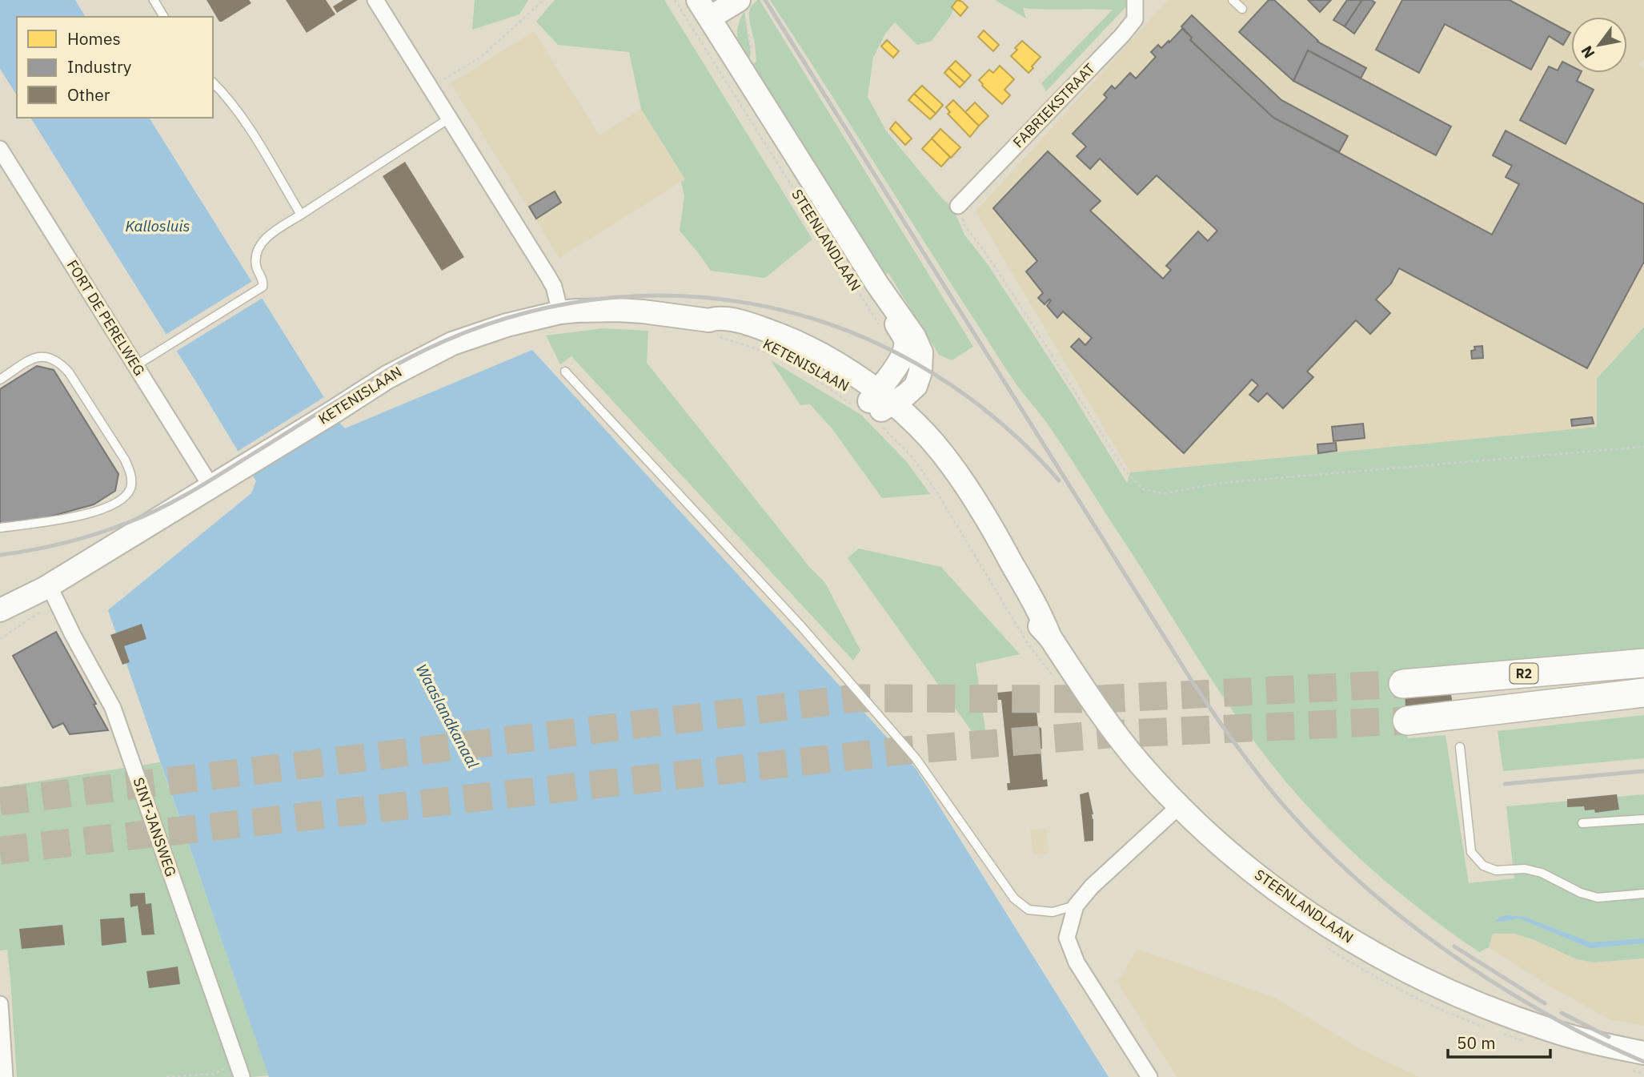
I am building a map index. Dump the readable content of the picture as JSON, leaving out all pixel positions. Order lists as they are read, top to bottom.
{
  "streets": {
    "highway": ["R2"],
    "main road": ["STEENLANDLAAN", "KETENISLAAN"],
    "street": ["FABRIEKSTRAAT", "FORT DE PERELWEG", "SINT-JANSWEG"]
  },
  "crossings": [
    ["STEENLANDLAAN", "KETENISLAAN"],
    ["FORT DE PERELWEG", "KETENISLAAN"],
    ["KETENISLAAN", "SINT-JANSWEG"]
  ],
  "water": ["Kallosluis", "Waaslandkanaal"],
  "legend": ["Homes", "Industry", "Other"],
  "scale_bar": "50 m",
  "north": "bottom left"
}
